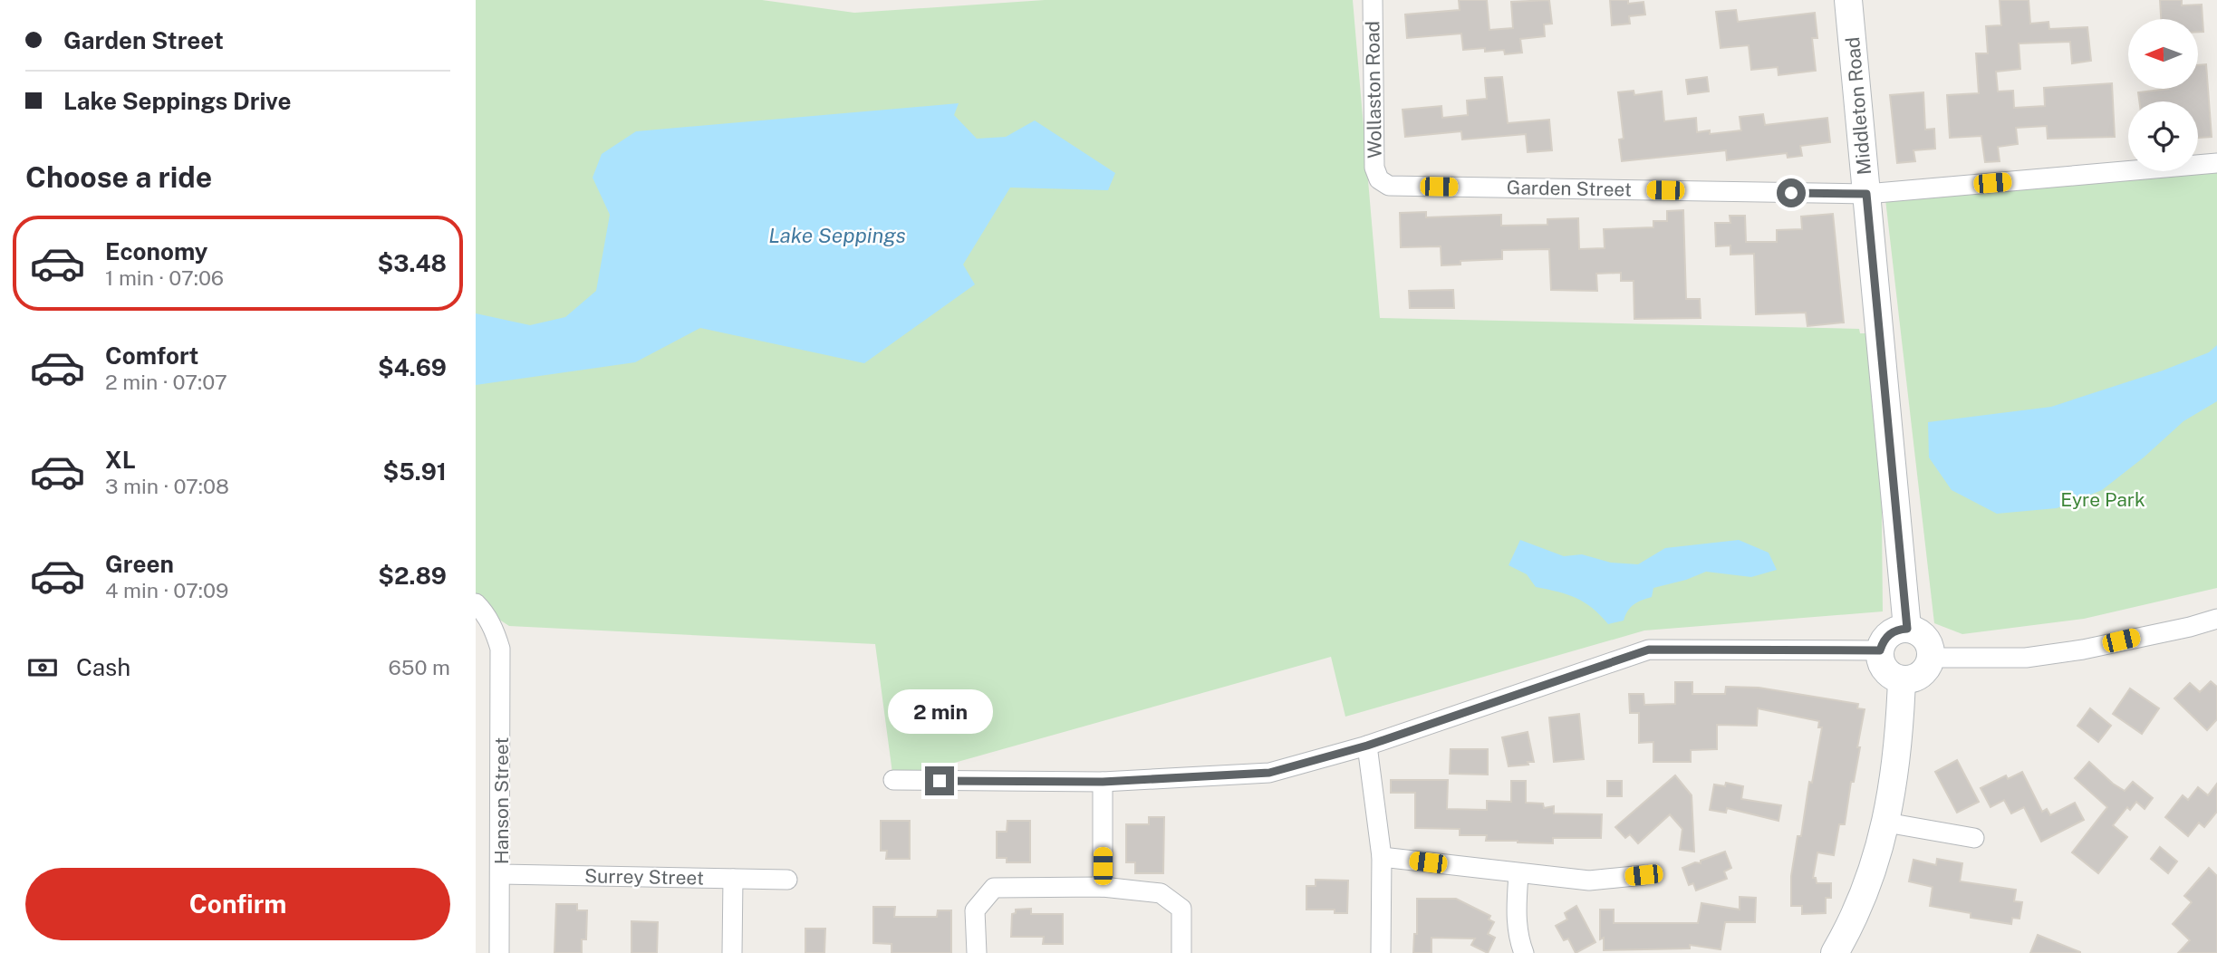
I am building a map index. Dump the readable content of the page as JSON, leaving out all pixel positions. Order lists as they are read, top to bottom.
{
  "streets": {
    "main road": ["Middleton Road"],
    "street": [
      "Wollaston Road",
      "Garden Street",
      "Hanson Street",
      "Surrey Street"
    ]
  },
  "crossings": [
    ["Wollaston Road", "Garden Street"],
    ["Middleton Road", "Garden Street"],
    ["Hanson Street", "Surrey Street"]
  ],
  "water": ["Lake Seppings"],
  "parks": ["Eyre Park"],
  "north": "left",
  "page": {
    "banner": ["Garden Street", "Lake Seppings Drive"],
    "heading": "Choose a ride",
    "list": [
      {
        "name": "Economy",
        "note": "1 min · 07:06",
        "value": "$3.48"
      },
      {
        "name": "Comfort",
        "note": "2 min · 07:07",
        "value": "$4.69"
      },
      {
        "name": "XL",
        "note": "3 min · 07:08",
        "value": "$5.91"
      },
      {
        "name": "Green",
        "note": "4 min · 07:09",
        "value": "$2.89"
      }
    ],
    "pay": ["Cash", "650 m"],
    "bubble": "2 min",
    "buttons": "Confirm"
  }
}
